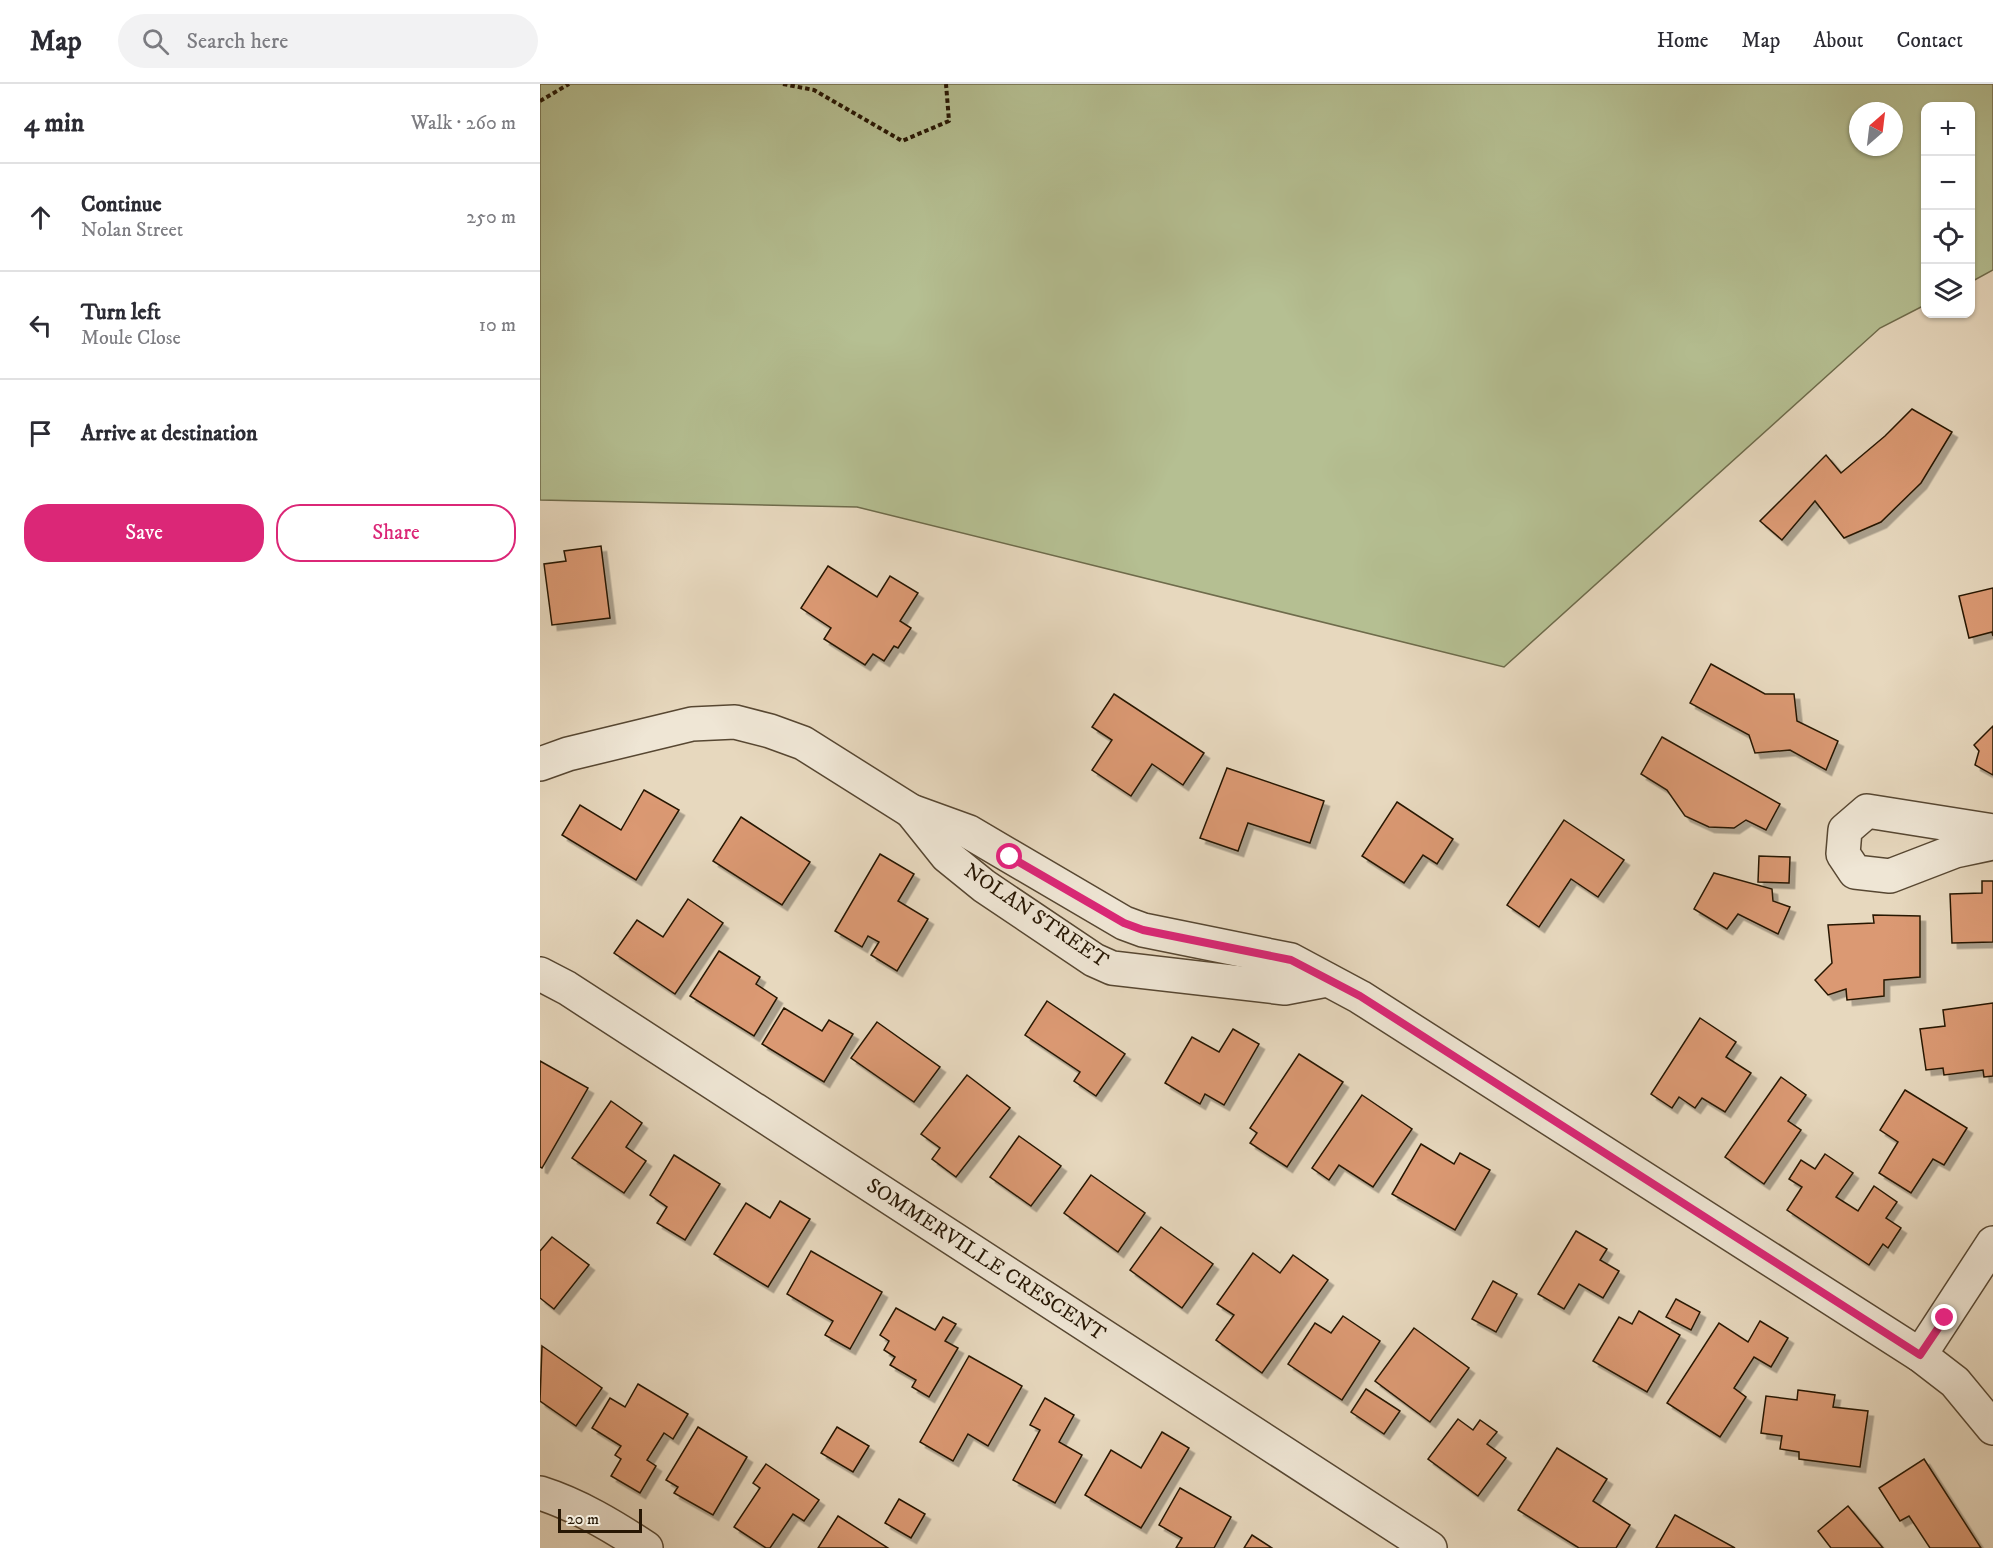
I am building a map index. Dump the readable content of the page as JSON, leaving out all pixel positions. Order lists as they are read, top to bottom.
{
  "streets": {
    "street": ["NOLAN STREET", "SOMMERVILLE CRESCENT"]
  },
  "scale_bar": "20 m",
  "north": "top right",
  "page": {
    "header": "Map",
    "search": "Search here",
    "nav": [
      "Home",
      "Map",
      "About",
      "Contact"
    ],
    "heading": ["4 min", "Walk · 260 m"],
    "map_buttons": ["+", "−"],
    "list": [
      ["Continue", "Nolan Street", "250 m"],
      ["Turn left", "Moule Close", "10 m"],
      "Arrive at destination"
    ],
    "buttons": ["Save", "Share"],
    "scale": "20 m"
  }
}
